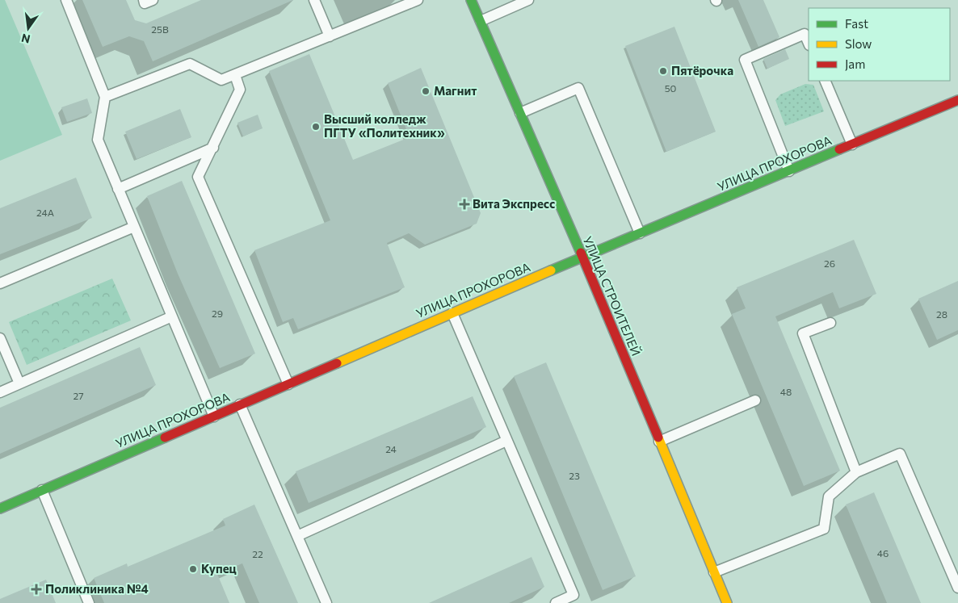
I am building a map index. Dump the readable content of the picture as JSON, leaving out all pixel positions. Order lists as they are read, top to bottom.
{
  "streets": {
    "street": ["УЛИЦА ПРОХОРОВА", "УЛИЦА СТРОИТЕЛЕЙ"]
  },
  "crossings": [
    ["УЛИЦА ПРОХОРОВА", "УЛИЦА СТРОИТЕЛЕЙ"]
  ],
  "places": {
    "other": [
      "Пятёрочка",
      "Магнит",
      "Высший колледж ПГТУ «Политехник»",
      "Купец"
    ],
    "health": ["Вита Экспресс", "Поликлиника №4"]
  },
  "house_numbers": [
    "25В",
    "50",
    "24А",
    "26",
    "29",
    "28",
    "48",
    "27",
    "24",
    "23",
    "46",
    "22"
  ],
  "legend": ["Fast", "Slow", "Jam"],
  "north": "bottom"
}
